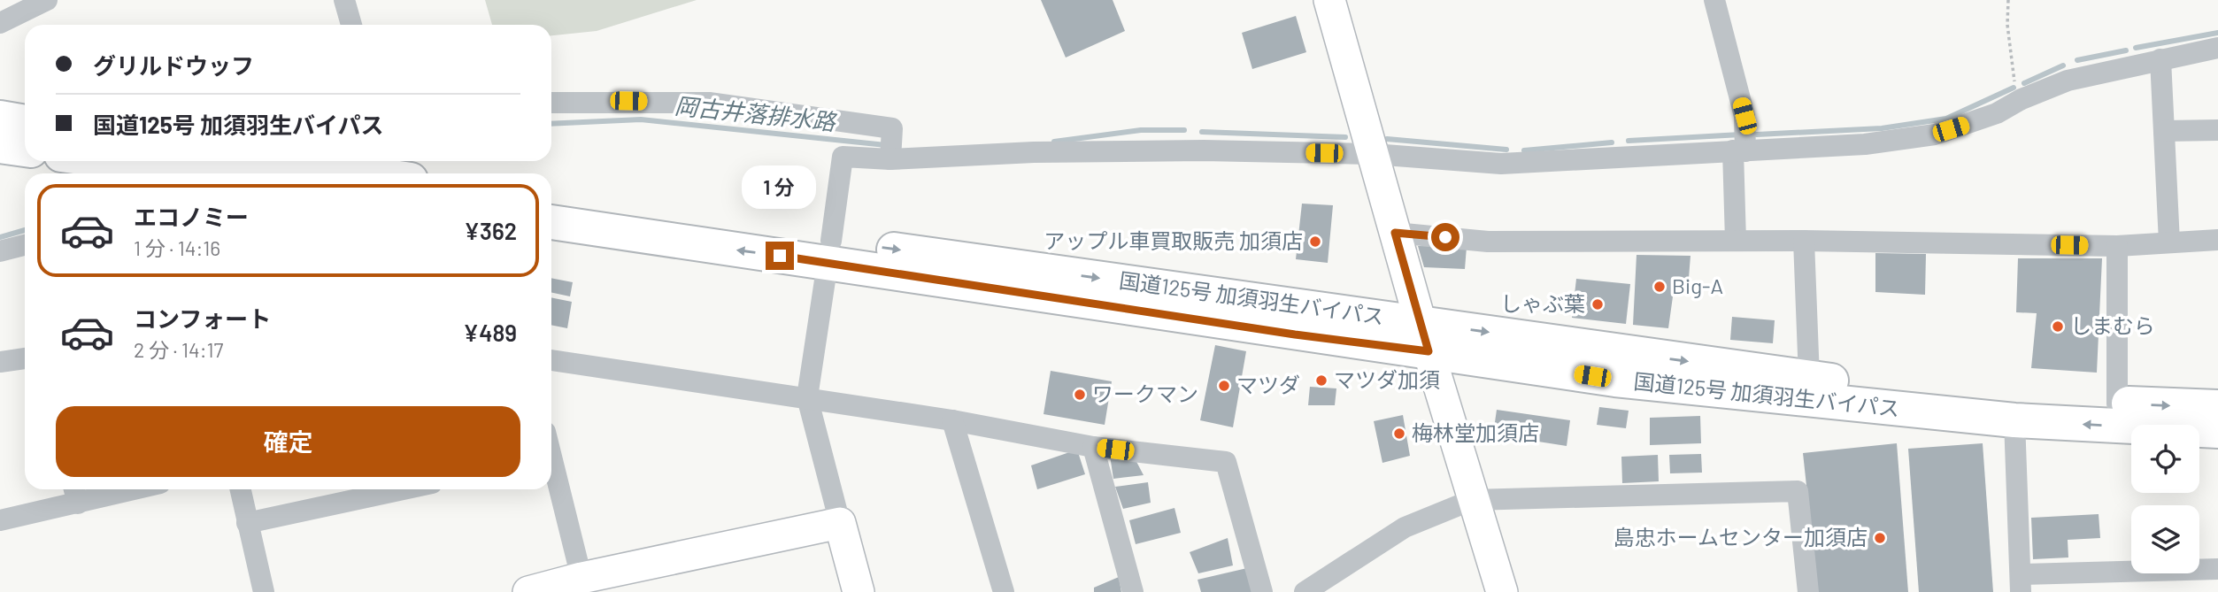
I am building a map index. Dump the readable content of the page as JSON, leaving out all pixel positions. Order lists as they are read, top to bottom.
{
  "streets": {
    "highway": ["国道125号 加須羽生バイパス"]
  },
  "water": ["岡古井落排水路"],
  "places": [
    "アップル車買取販売 加須店",
    "Big-A",
    "しゃぶ葉",
    "しまむら",
    "マツダ加須",
    "マツダ",
    "ワークマン",
    "梅林堂加須店",
    "島忠ホームセンター加須店"
  ],
  "page": {
    "banner": ["グリルドウッフ", "国道125号 加須羽生バイパス"],
    "bubble": "1 分",
    "list": [
      {
        "name": "エコノミー",
        "note": "1 分 · 14:16",
        "value": "¥362"
      },
      {
        "name": "コンフォート",
        "note": "2 分 · 14:17",
        "value": "¥489"
      }
    ],
    "buttons": "確定"
  }
}
